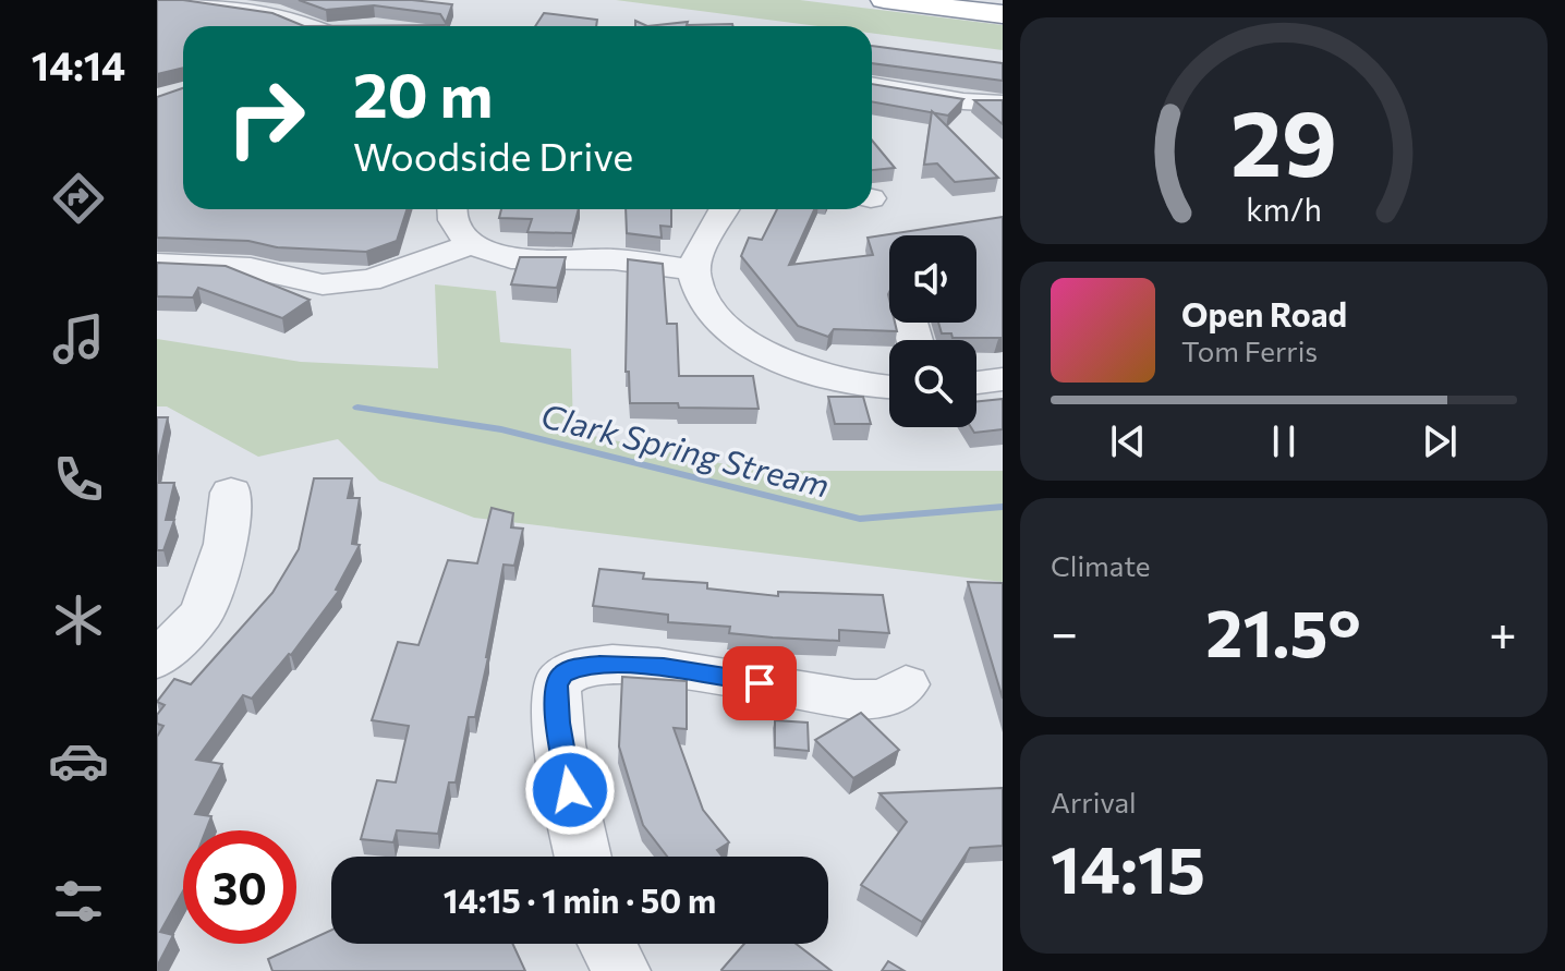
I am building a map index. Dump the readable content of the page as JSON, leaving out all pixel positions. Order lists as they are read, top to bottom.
{
  "water": ["Clark Spring Stream"],
  "page": {
    "tabs": "14:14",
    "turn": ["20 m", "Woodside Drive"],
    "song": ["Open Road", "Tom Ferris"],
    "tile": [
      "Climate",
      ["Arrival", "14:15"]
    ],
    "heat": ["−", "21.5°", "+"],
    "limit": "30",
    "trip": "14:15 · 1 min · 50 m",
    "gauge": ["29", "km/h"]
  }
}
